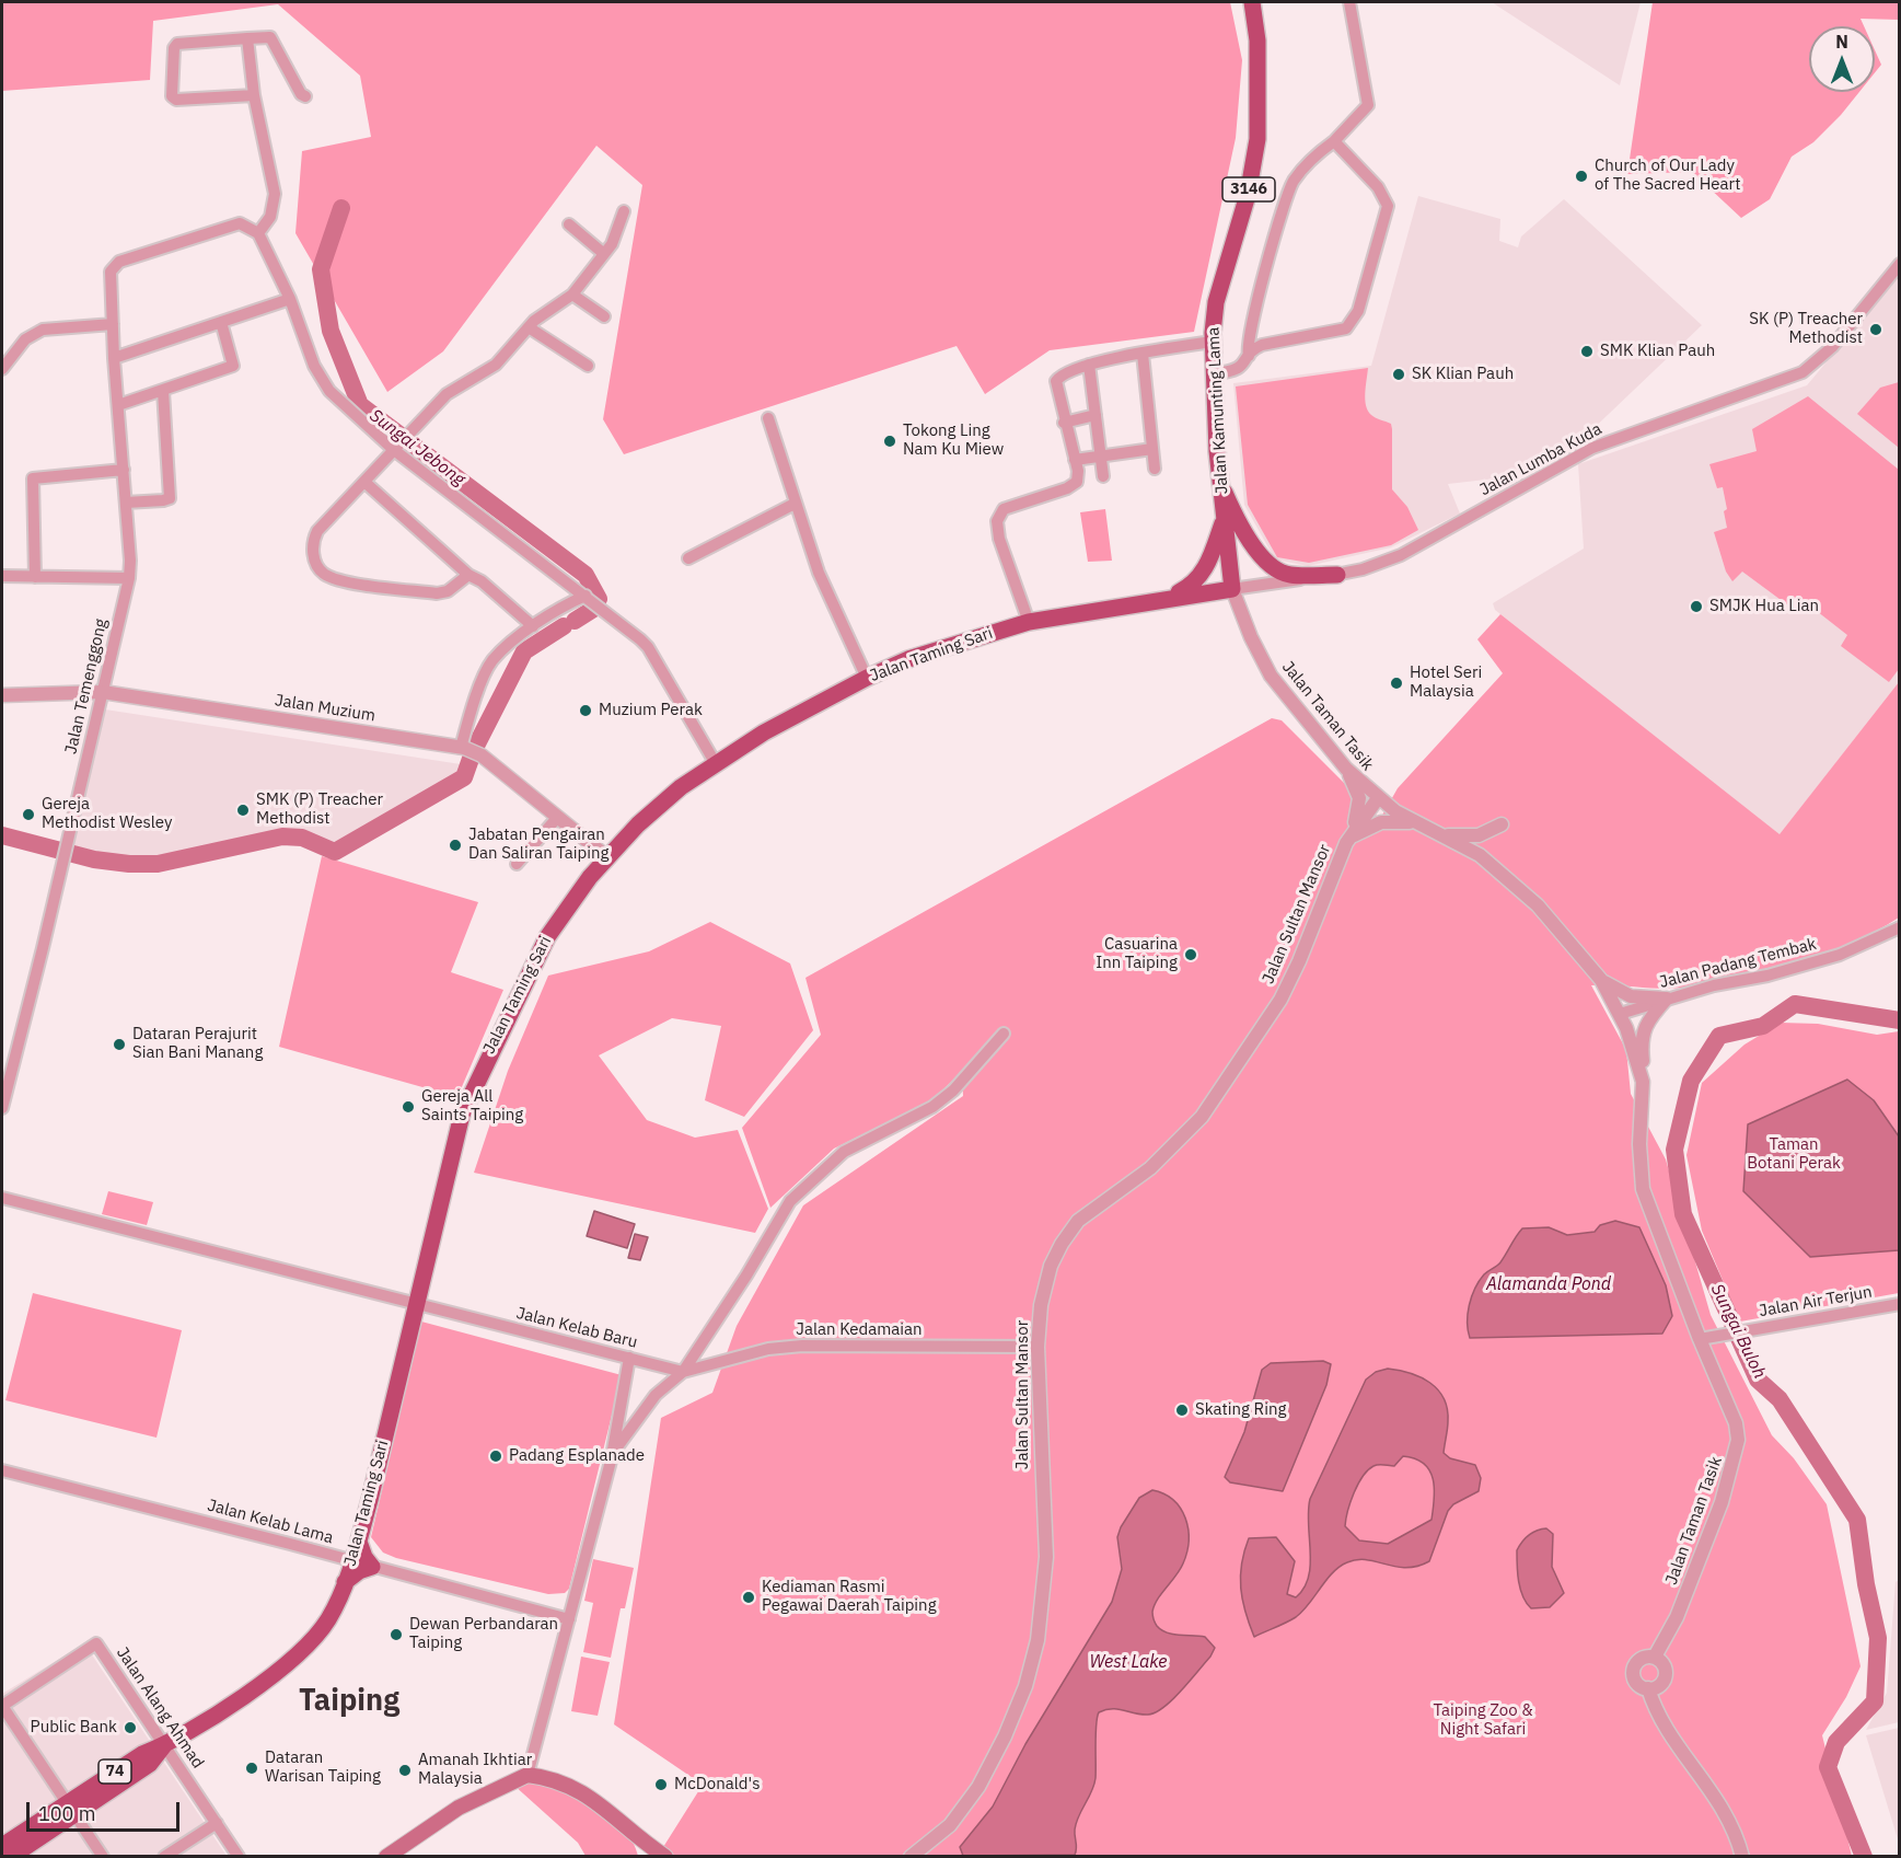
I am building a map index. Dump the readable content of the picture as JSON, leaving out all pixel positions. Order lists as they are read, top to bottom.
{
  "streets": {
    "main road": [
      "3146",
      "Jalan Kamunting Lama",
      "Jalan Taming Sari",
      "74"
    ],
    "street": [
      "Jalan Lumba Kuda",
      "Jalan Temenggong",
      "Jalan Muzium",
      "Jalan Taman Tasik",
      "Jalan Sultan Mansor",
      "Jalan Padang Tembak",
      "Jalan Air Terjun",
      "Jalan Kelab Baru",
      "Jalan Kedamaian",
      "Jalan Kelab Lama",
      "Jalan Alang Ahmad"
    ]
  },
  "crossings": [
    ["Jalan Kamunting Lama", "Jalan Lumba Kuda"],
    ["Jalan Kamunting Lama", "Jalan Taming Sari"],
    ["Jalan Kamunting Lama", "Jalan Taman Tasik"],
    ["Jalan Lumba Kuda", "Jalan Taming Sari"],
    ["Jalan Lumba Kuda", "Jalan Taman Tasik"],
    ["Jalan Taming Sari", "Jalan Muzium"],
    ["Jalan Taming Sari", "Jalan Taman Tasik"],
    ["Jalan Taming Sari", "Jalan Kelab Baru"],
    ["Jalan Taming Sari", "Jalan Kelab Lama"],
    ["Jalan Taming Sari", "Jalan Alang Ahmad"],
    ["Jalan Temenggong", "Jalan Muzium"],
    ["Jalan Taman Tasik", "Jalan Padang Tembak"],
    ["Jalan Taman Tasik", "Jalan Air Terjun"],
    ["Jalan Sultan Mansor", "Jalan Kedamaian"],
    ["Jalan Kelab Baru", "Jalan Kedamaian"]
  ],
  "districts": ["Taiping"],
  "water": [
    "Sungai Jebong",
    "Alamanda Pond",
    "Sungai Buloh",
    "West Lake"
  ],
  "parks": ["Taman Botani Perak", "Taiping Zoo & Night Safari"],
  "places": [
    "Church of Our Lady of The Sacred Heart",
    "SK (P) Treacher Methodist",
    "SMK Klian Pauh",
    "SK Klian Pauh",
    "Tokong Ling Nam Ku Miew",
    "SMJK Hua Lian",
    "Hotel Seri Malaysia",
    "Muzium Perak",
    "SMK (P) Treacher Methodist",
    "Gereja Methodist Wesley",
    "Jabatan Pengairan Dan Saliran Taiping",
    "Casuarina Inn Taiping",
    "Dataran Perajurit Sian Bani Manang",
    "Gereja All Saints Taiping",
    "Skating Ring",
    "Padang Esplanade",
    "Kediaman Rasmi Pegawai Daerah Taiping",
    "Dewan Perbandaran Taiping",
    "Public Bank",
    "Dataran Warisan Taiping",
    "Amanah Ikhtiar Malaysia",
    "McDonald's"
  ],
  "scale_bar": "100 m",
  "north": "top"
}
